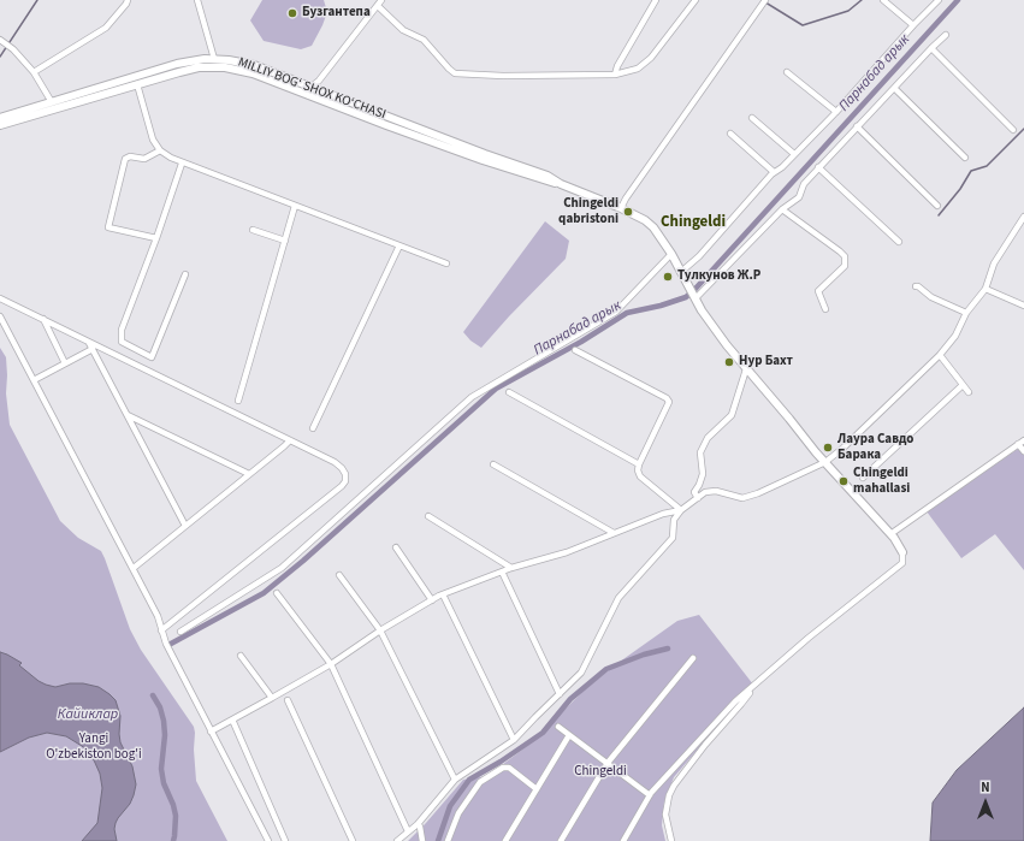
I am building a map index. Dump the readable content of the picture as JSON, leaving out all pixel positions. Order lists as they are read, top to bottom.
{
  "streets": {
    "main road": ["MILLIY BOG‘ SHOX KO‘CHASI"]
  },
  "districts": ["Chingeldi"],
  "water": ["Парнабад арык", "Кайиклар"],
  "parks": ["Yangi O'zbekiston bog'i", "Chingeldi"],
  "places": [
    "Бузгантепа",
    "Chingeldi qabristoni",
    "Тулкунов Ж.Р",
    "Нур Бахт",
    "Лаура Савдо Барака",
    "Chingeldi mahallasi"
  ],
  "north": "top"
}
